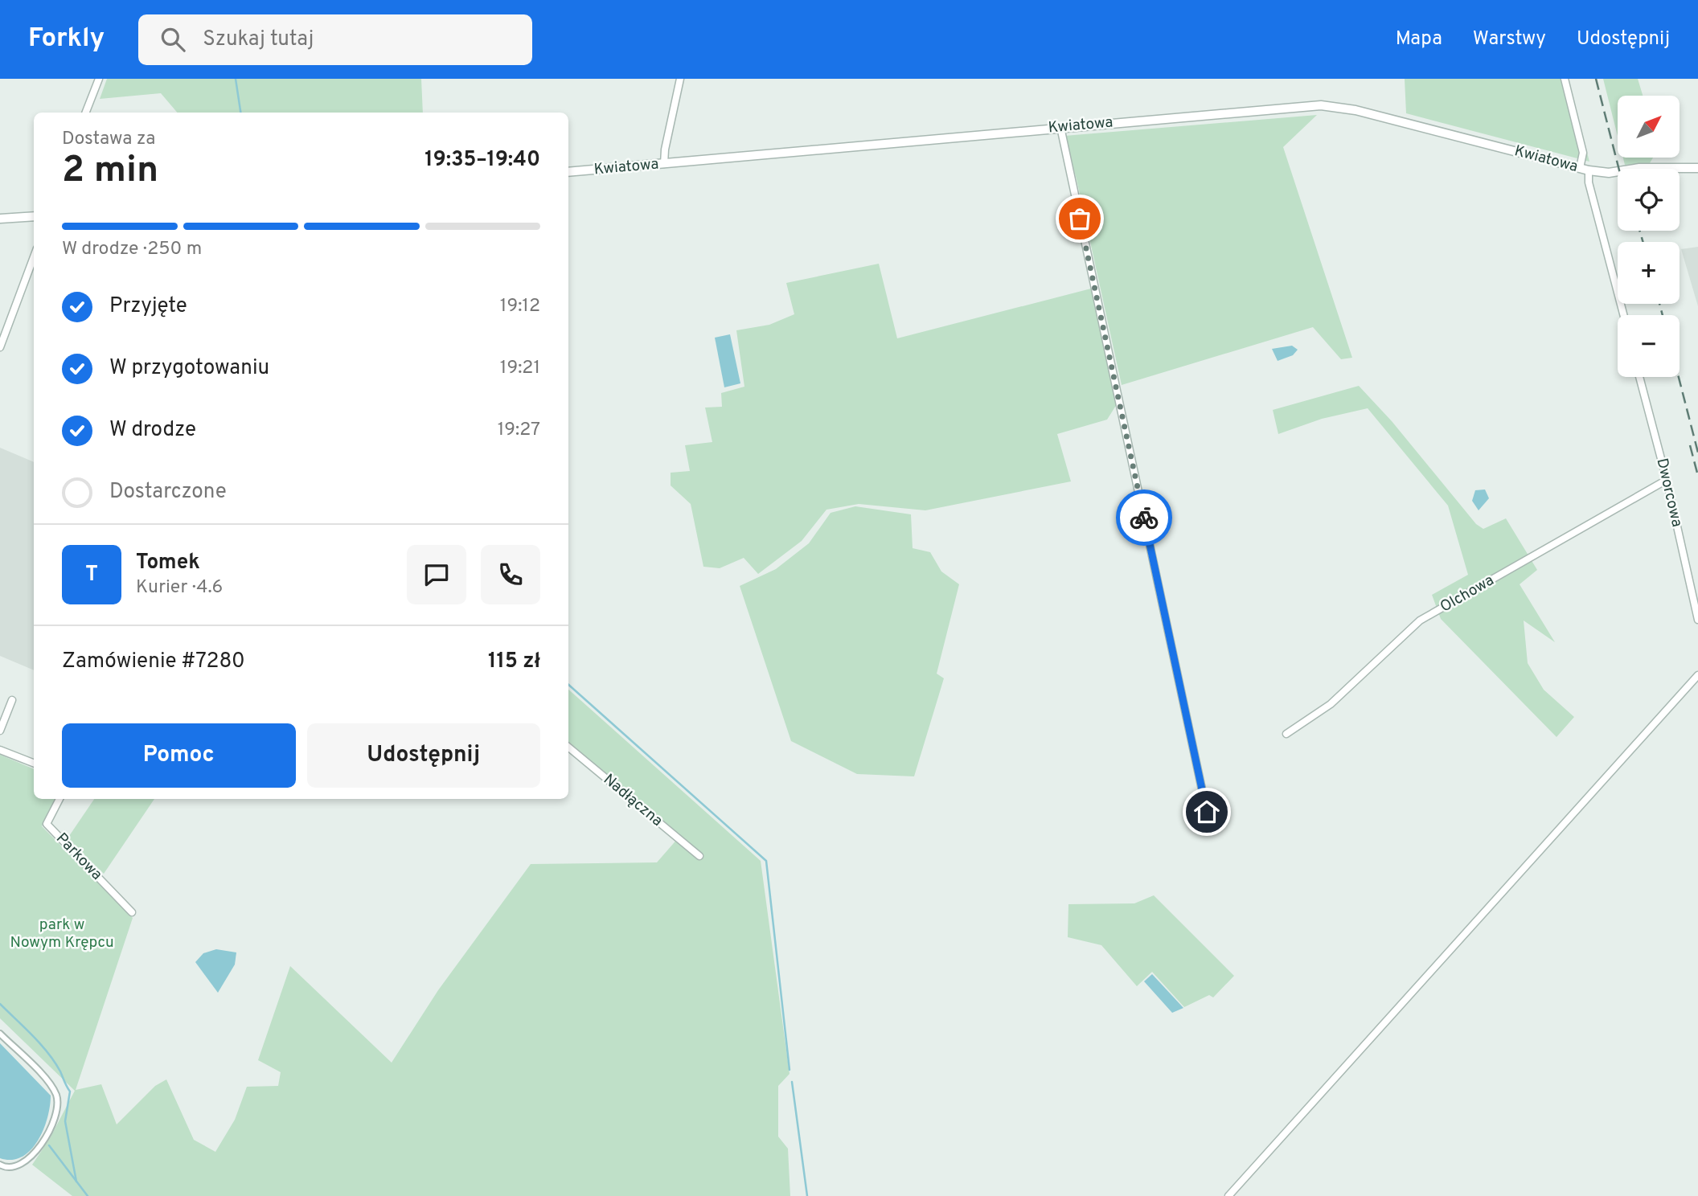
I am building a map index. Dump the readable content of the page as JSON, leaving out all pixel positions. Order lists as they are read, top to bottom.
{
  "streets": {
    "street": [
      "Kwiatowa",
      "Dworcowa",
      "Olchowa",
      "Nadłączna",
      "Parkowa"
    ]
  },
  "crossings": [
    ["Dworcowa", "Olchowa"]
  ],
  "parks": ["park w Nowym Krępcu"],
  "north": "top right",
  "page": {
    "header": "Forkly",
    "search": "Szukaj tutaj",
    "nav": ["Mapa", "Warstwy", "Udostępnij"],
    "map_buttons": ["+", "−"],
    "heading": ["2 min", "Dostawa za", "19:35–19:40"],
    "panel": [
      "Tomek",
      "Kurier · 4.6",
      "Zamówienie #7280",
      "115 zł"
    ],
    "bar": "W drodze · 250 m",
    "list": [
      ["Przyjęte", "19:12"],
      ["W przygotowaniu", "19:21"],
      ["W drodze", "19:27"],
      "Dostarczone"
    ],
    "round": "T",
    "buttons": ["Pomoc", "Udostępnij"]
  }
}
